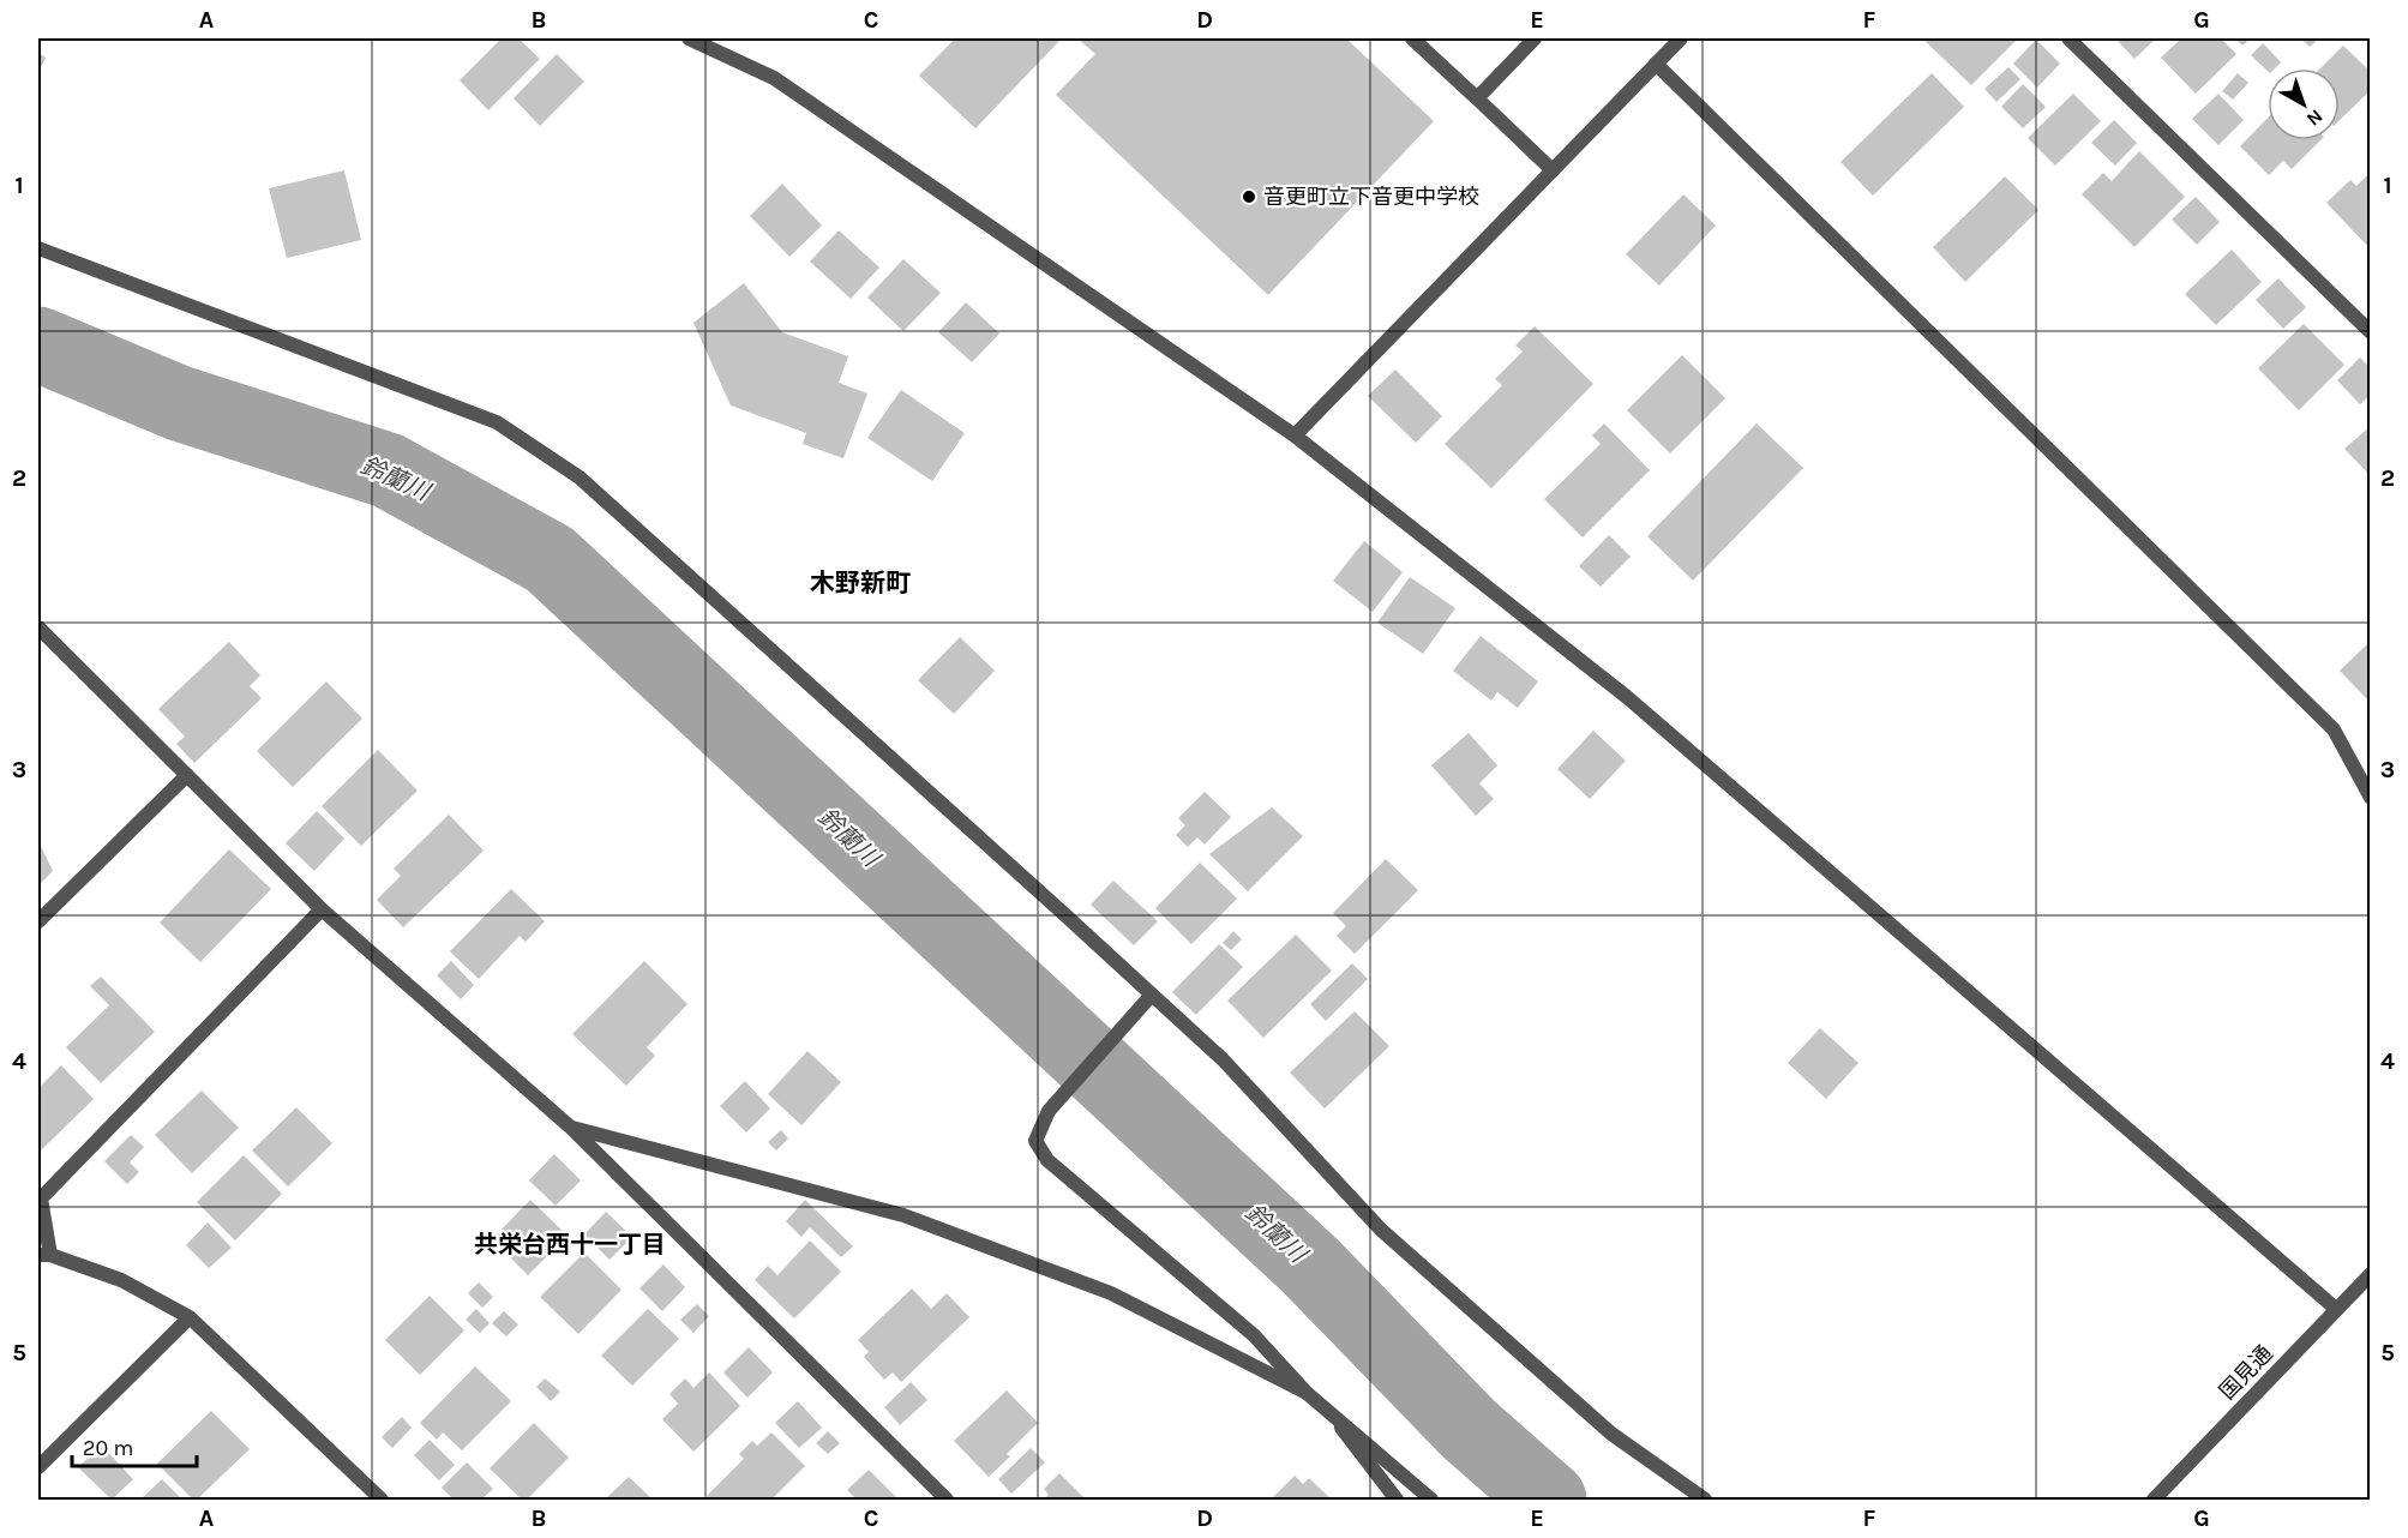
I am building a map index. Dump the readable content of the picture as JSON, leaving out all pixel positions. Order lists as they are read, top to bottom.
{
  "streets": {
    "street": ["国見通"]
  },
  "districts": ["木野新町", "共栄台西十一丁目"],
  "water": ["鈴蘭川"],
  "places": ["音更町立下音更中学校"],
  "scale_bar": "20 m",
  "north": "bottom right",
  "grid": {
    "columns": [
      "A",
      "B",
      "C",
      "D",
      "E",
      "F",
      "G"
    ],
    "rows": [
      "1",
      "2",
      "3",
      "4",
      "5"
    ]
  }
}
